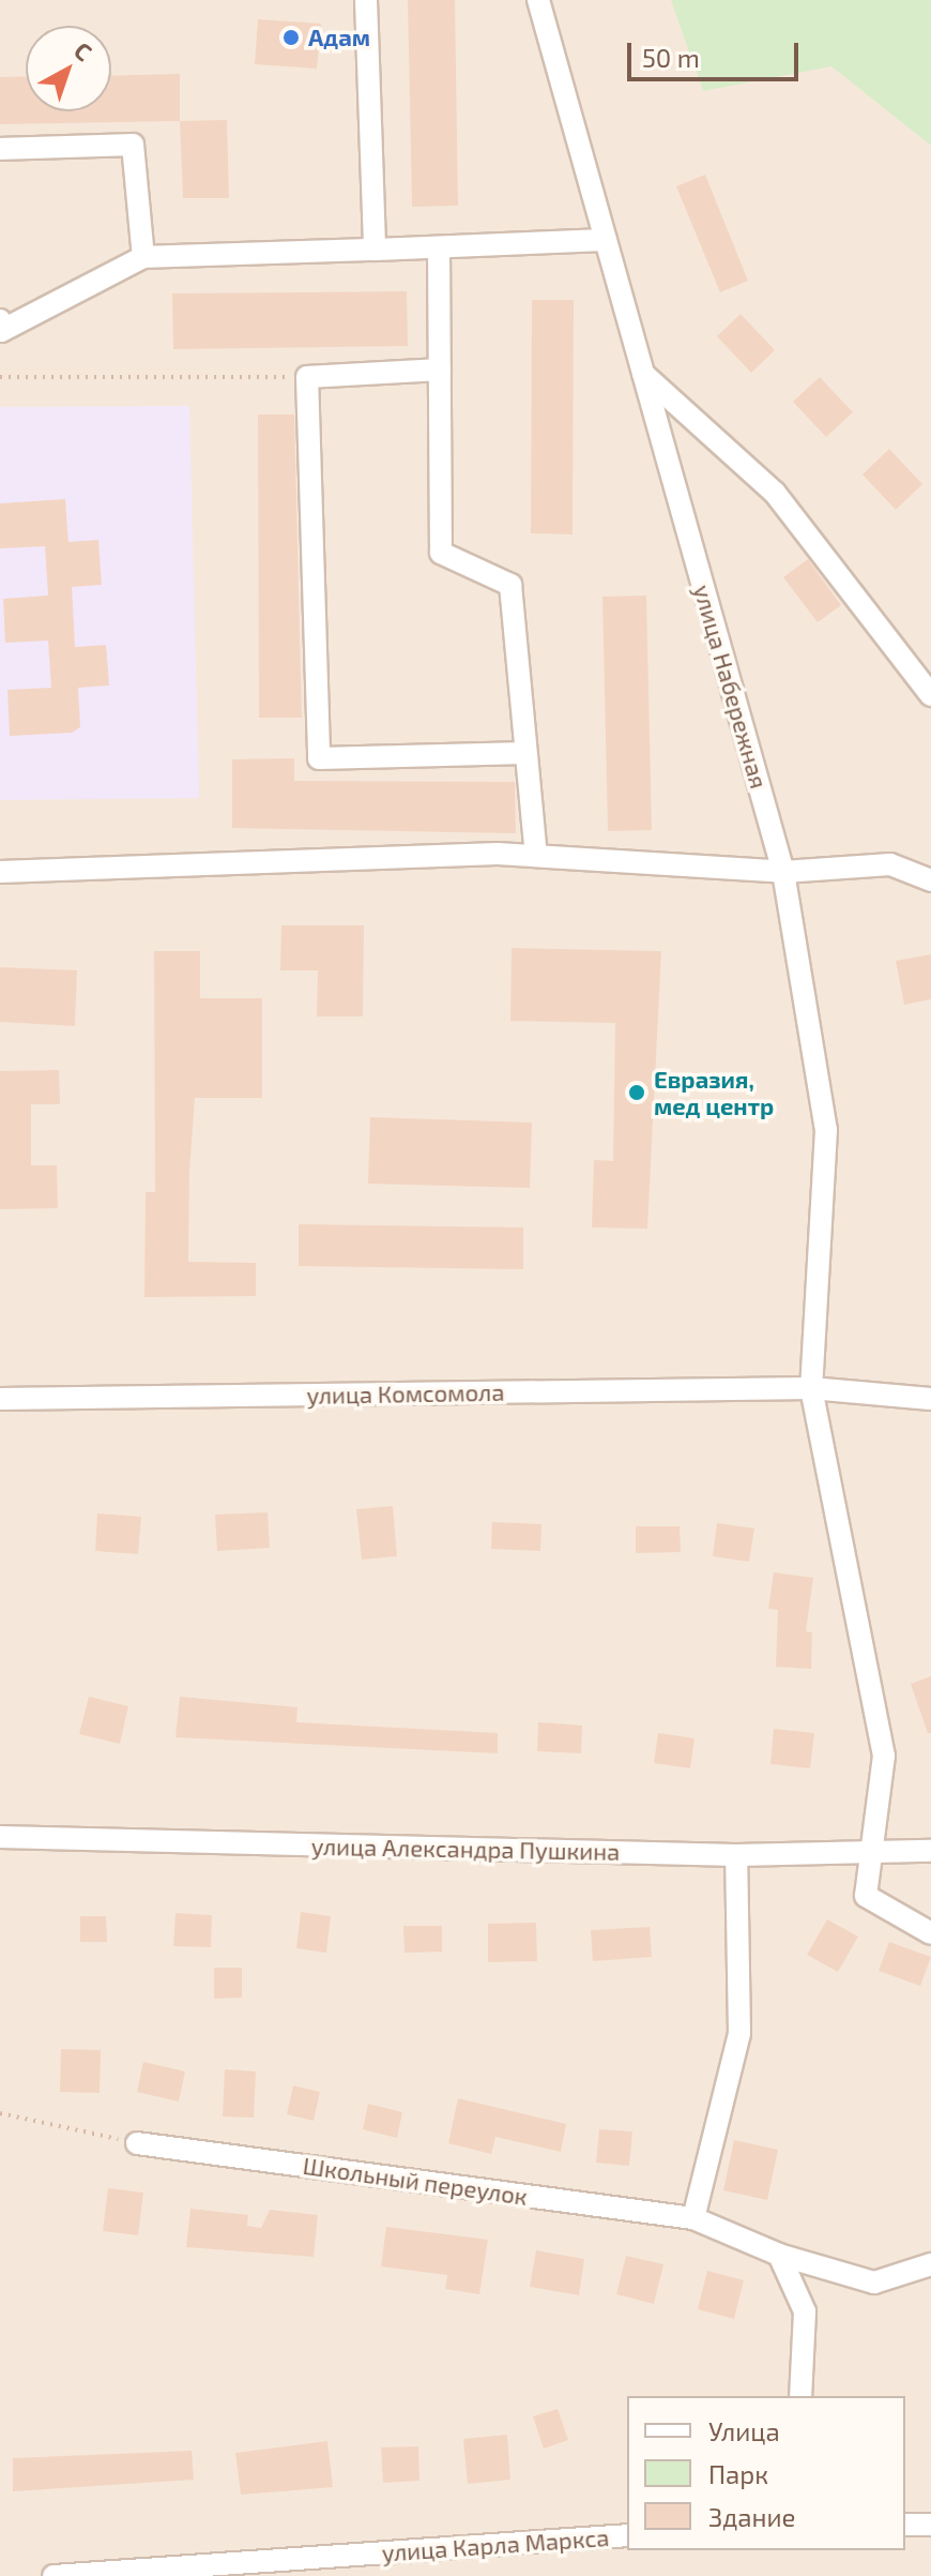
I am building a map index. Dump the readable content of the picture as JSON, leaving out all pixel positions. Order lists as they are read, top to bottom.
{
  "streets": {
    "street": [
      "улица Набережная",
      "улица Комсомола",
      "улица Александра Пушкина",
      "Школьный переулок",
      "улица Карла Маркса"
    ]
  },
  "crossings": [
    ["улица Набережная", "улица Комсомола"],
    ["улица Набережная", "улица Александра Пушкина"]
  ],
  "places": ["Адам", "Евразия, мед центр"],
  "legend": ["Улица", "Парк", "Здание"],
  "scale_bar": "50 m",
  "north": "top right"
}
